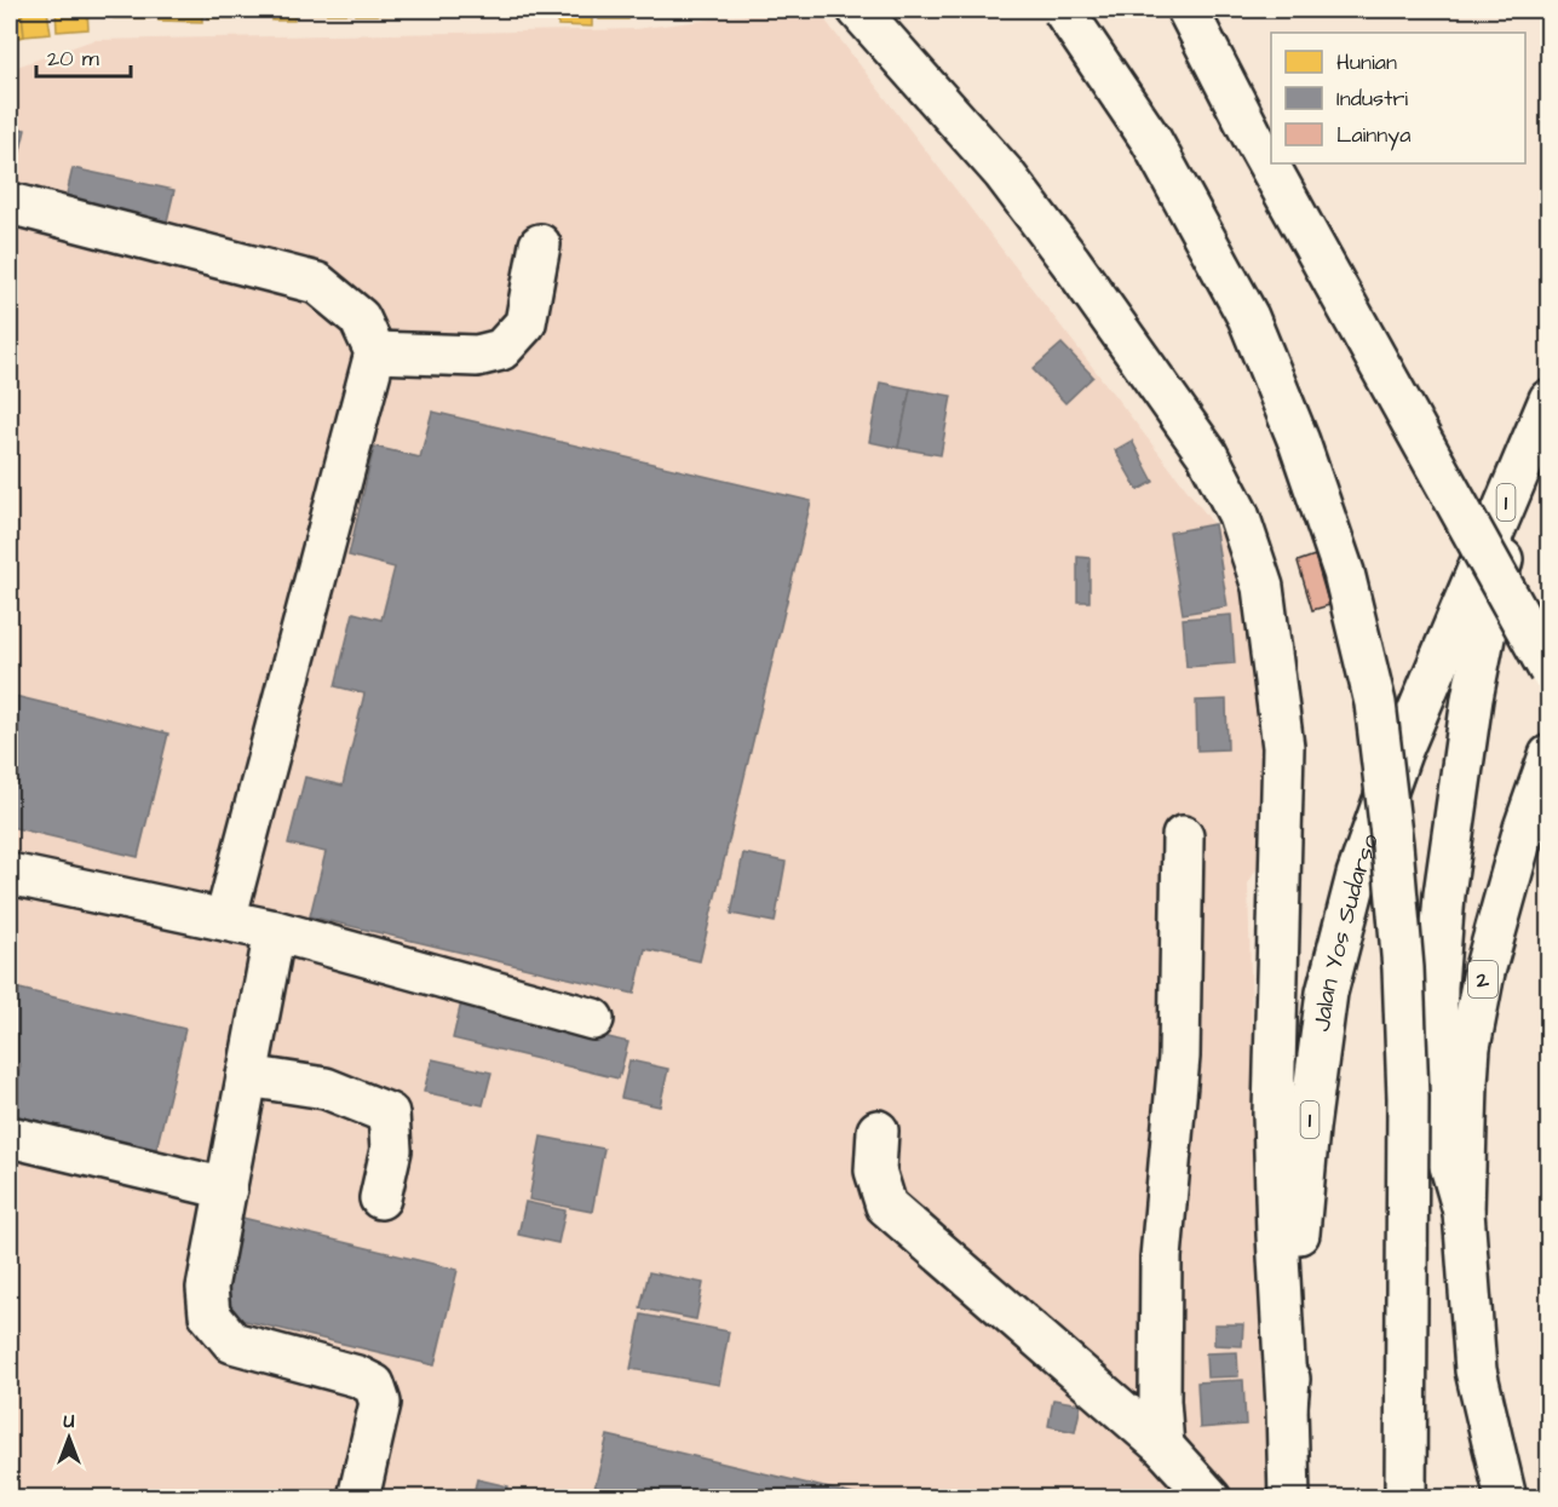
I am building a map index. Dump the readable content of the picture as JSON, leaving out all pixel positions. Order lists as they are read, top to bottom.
{
  "streets": {
    "main road": ["1", "Jalan Yos Sudarso", "2"]
  },
  "legend": ["Hunian", "Industri", "Lainnya"],
  "scale_bar": "20 m",
  "north": "top"
}
